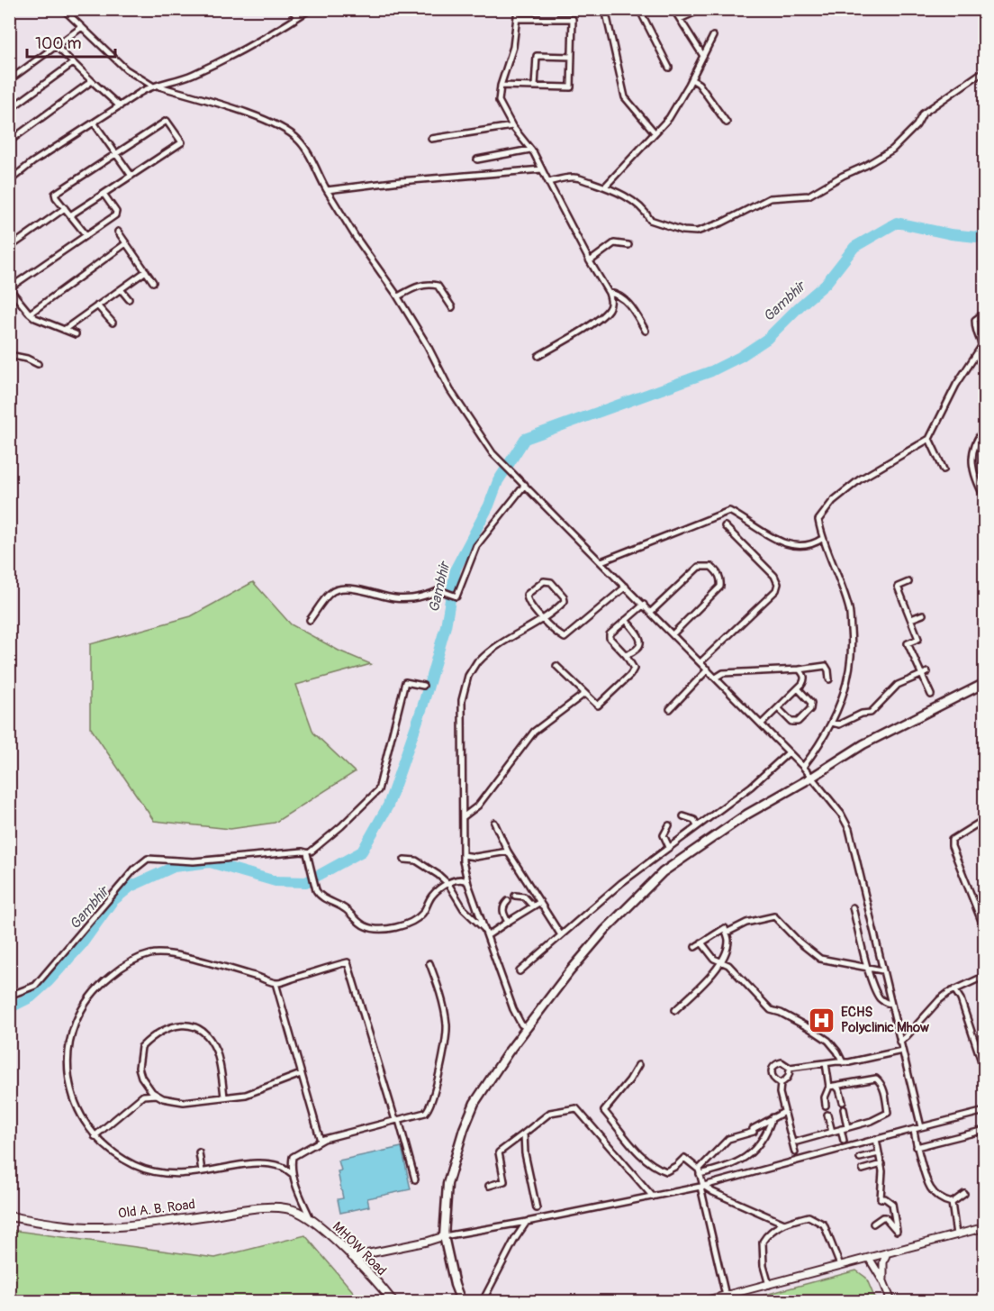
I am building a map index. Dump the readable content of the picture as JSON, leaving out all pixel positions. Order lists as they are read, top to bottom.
{
  "streets": {
    "main road": ["Old A. B. Road", "MHOW Road"]
  },
  "crossings": [
    ["Old A. B. Road", "MHOW Road"]
  ],
  "water": ["Gambhir"],
  "places": {
    "hospital": ["ECHS Polyclinic Mhow"]
  },
  "scale_bar": "100 m"
}
